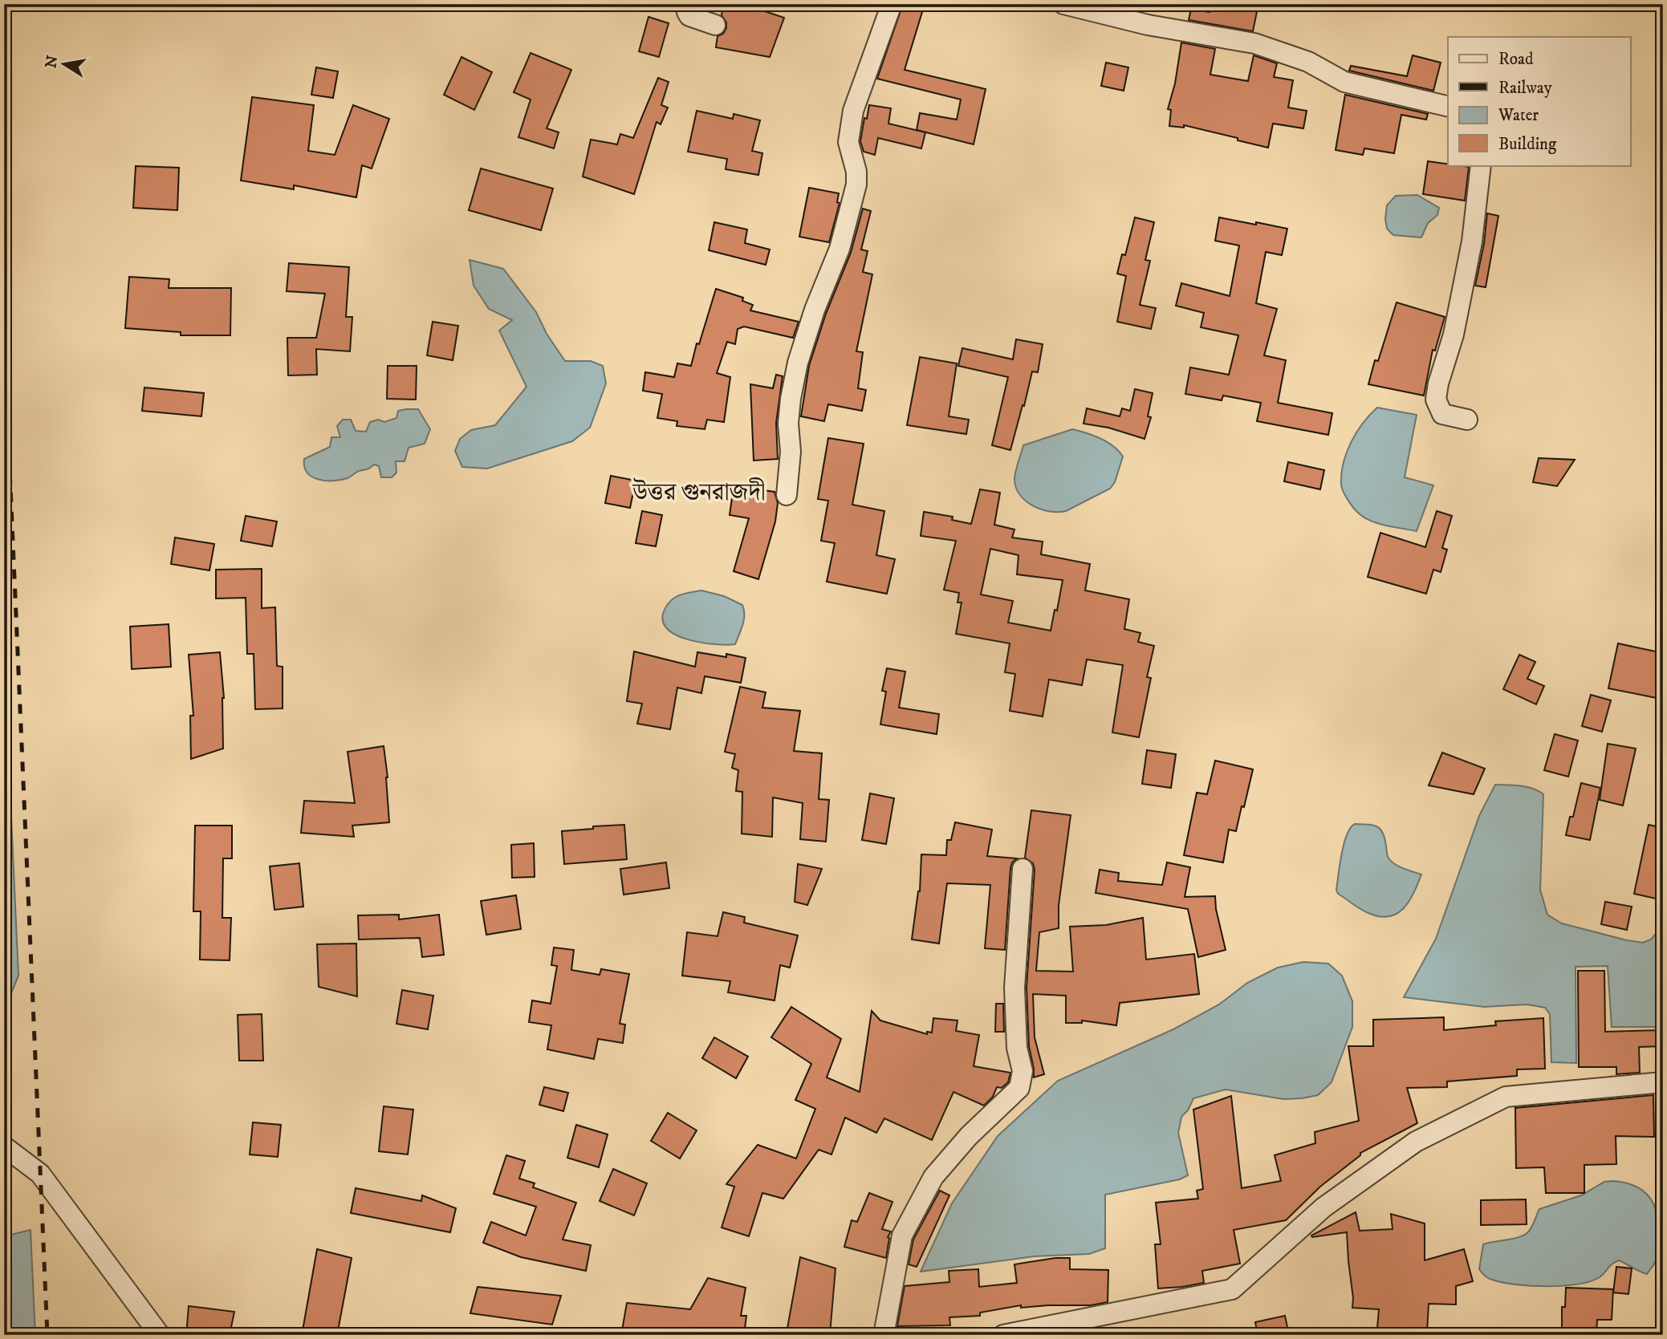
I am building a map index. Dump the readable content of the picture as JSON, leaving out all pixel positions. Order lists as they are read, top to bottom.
{
  "districts": ["উত্তর গুনরাজদী"],
  "legend": [
    "Road",
    "Railway",
    "Water",
    "Building"
  ],
  "north": "left"
}
